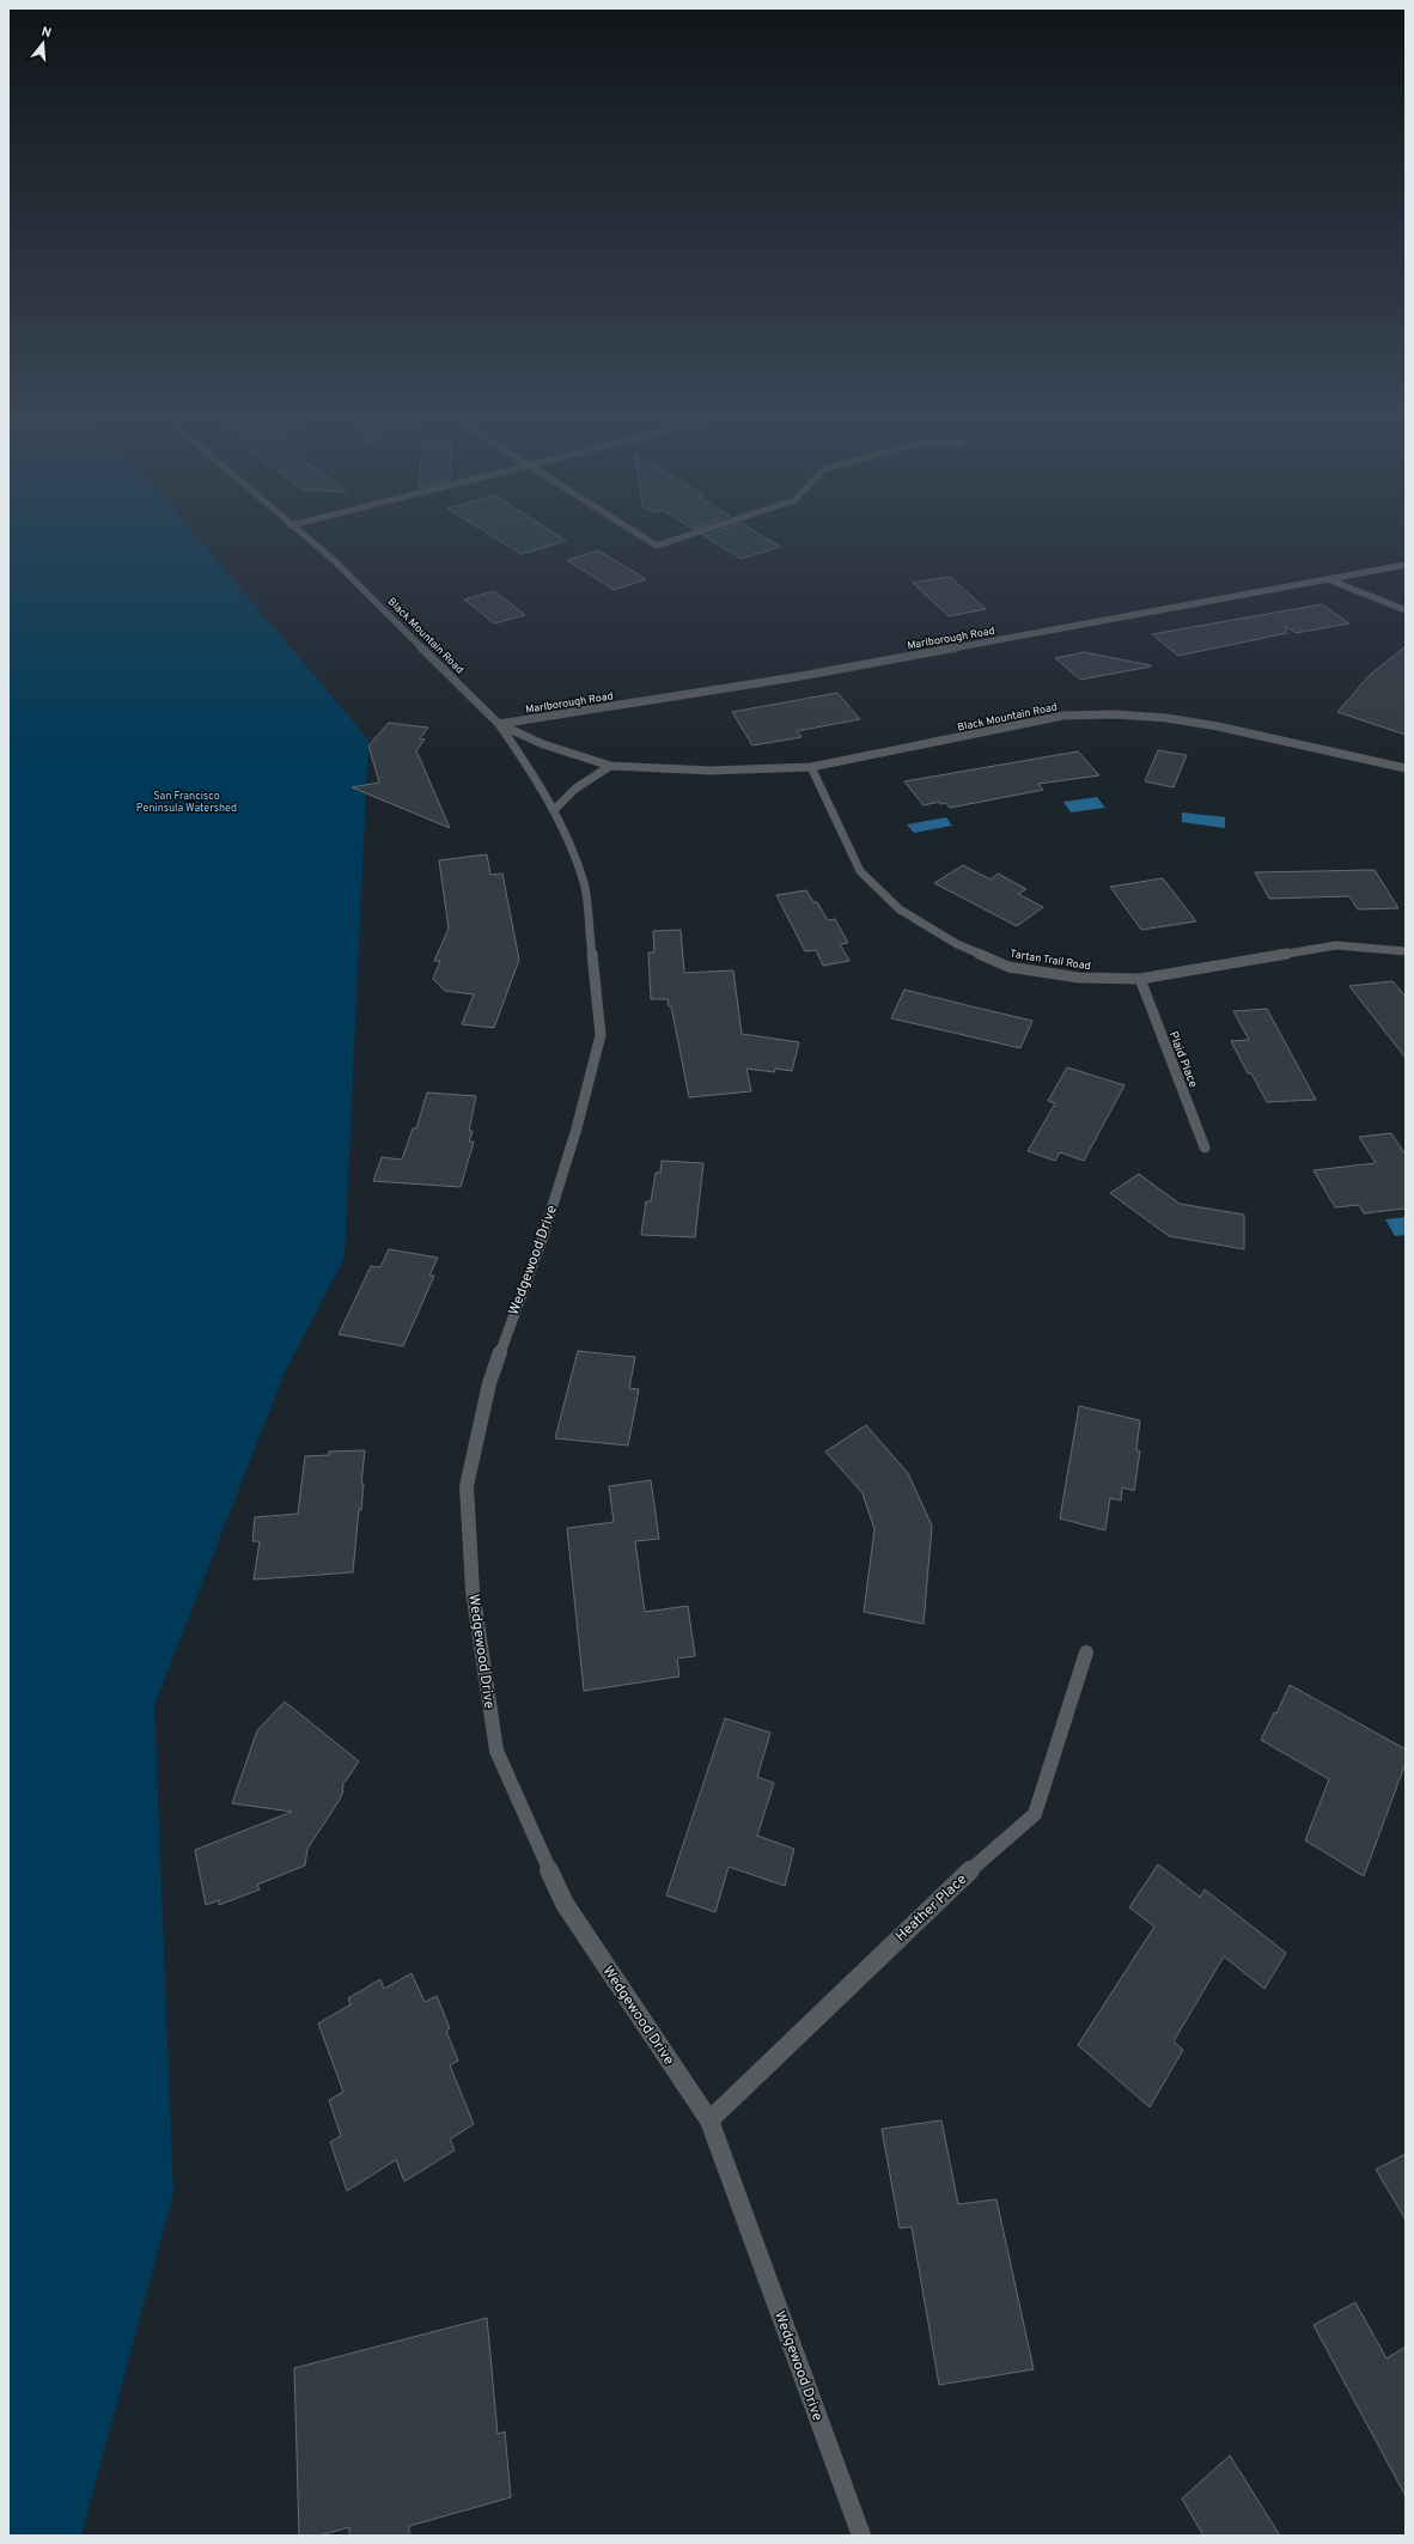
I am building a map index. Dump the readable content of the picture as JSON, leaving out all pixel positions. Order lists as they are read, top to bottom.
{
  "streets": {
    "street": [
      "Black Mountain Road",
      "Marlborough Road",
      "Tartan Trail Road",
      "Plaid Place",
      "Wedgewood Drive",
      "Heather Place"
    ]
  },
  "crossings": [
    ["Black Mountain Road", "Marlborough Road"],
    ["Black Mountain Road", "Tartan Trail Road"],
    ["Black Mountain Road", "Wedgewood Drive"],
    ["Marlborough Road", "Wedgewood Drive"],
    ["Tartan Trail Road", "Plaid Place"],
    ["Wedgewood Drive", "Heather Place"]
  ],
  "parks": ["San Francisco Peninsula Watershed"],
  "north": "top"
}
